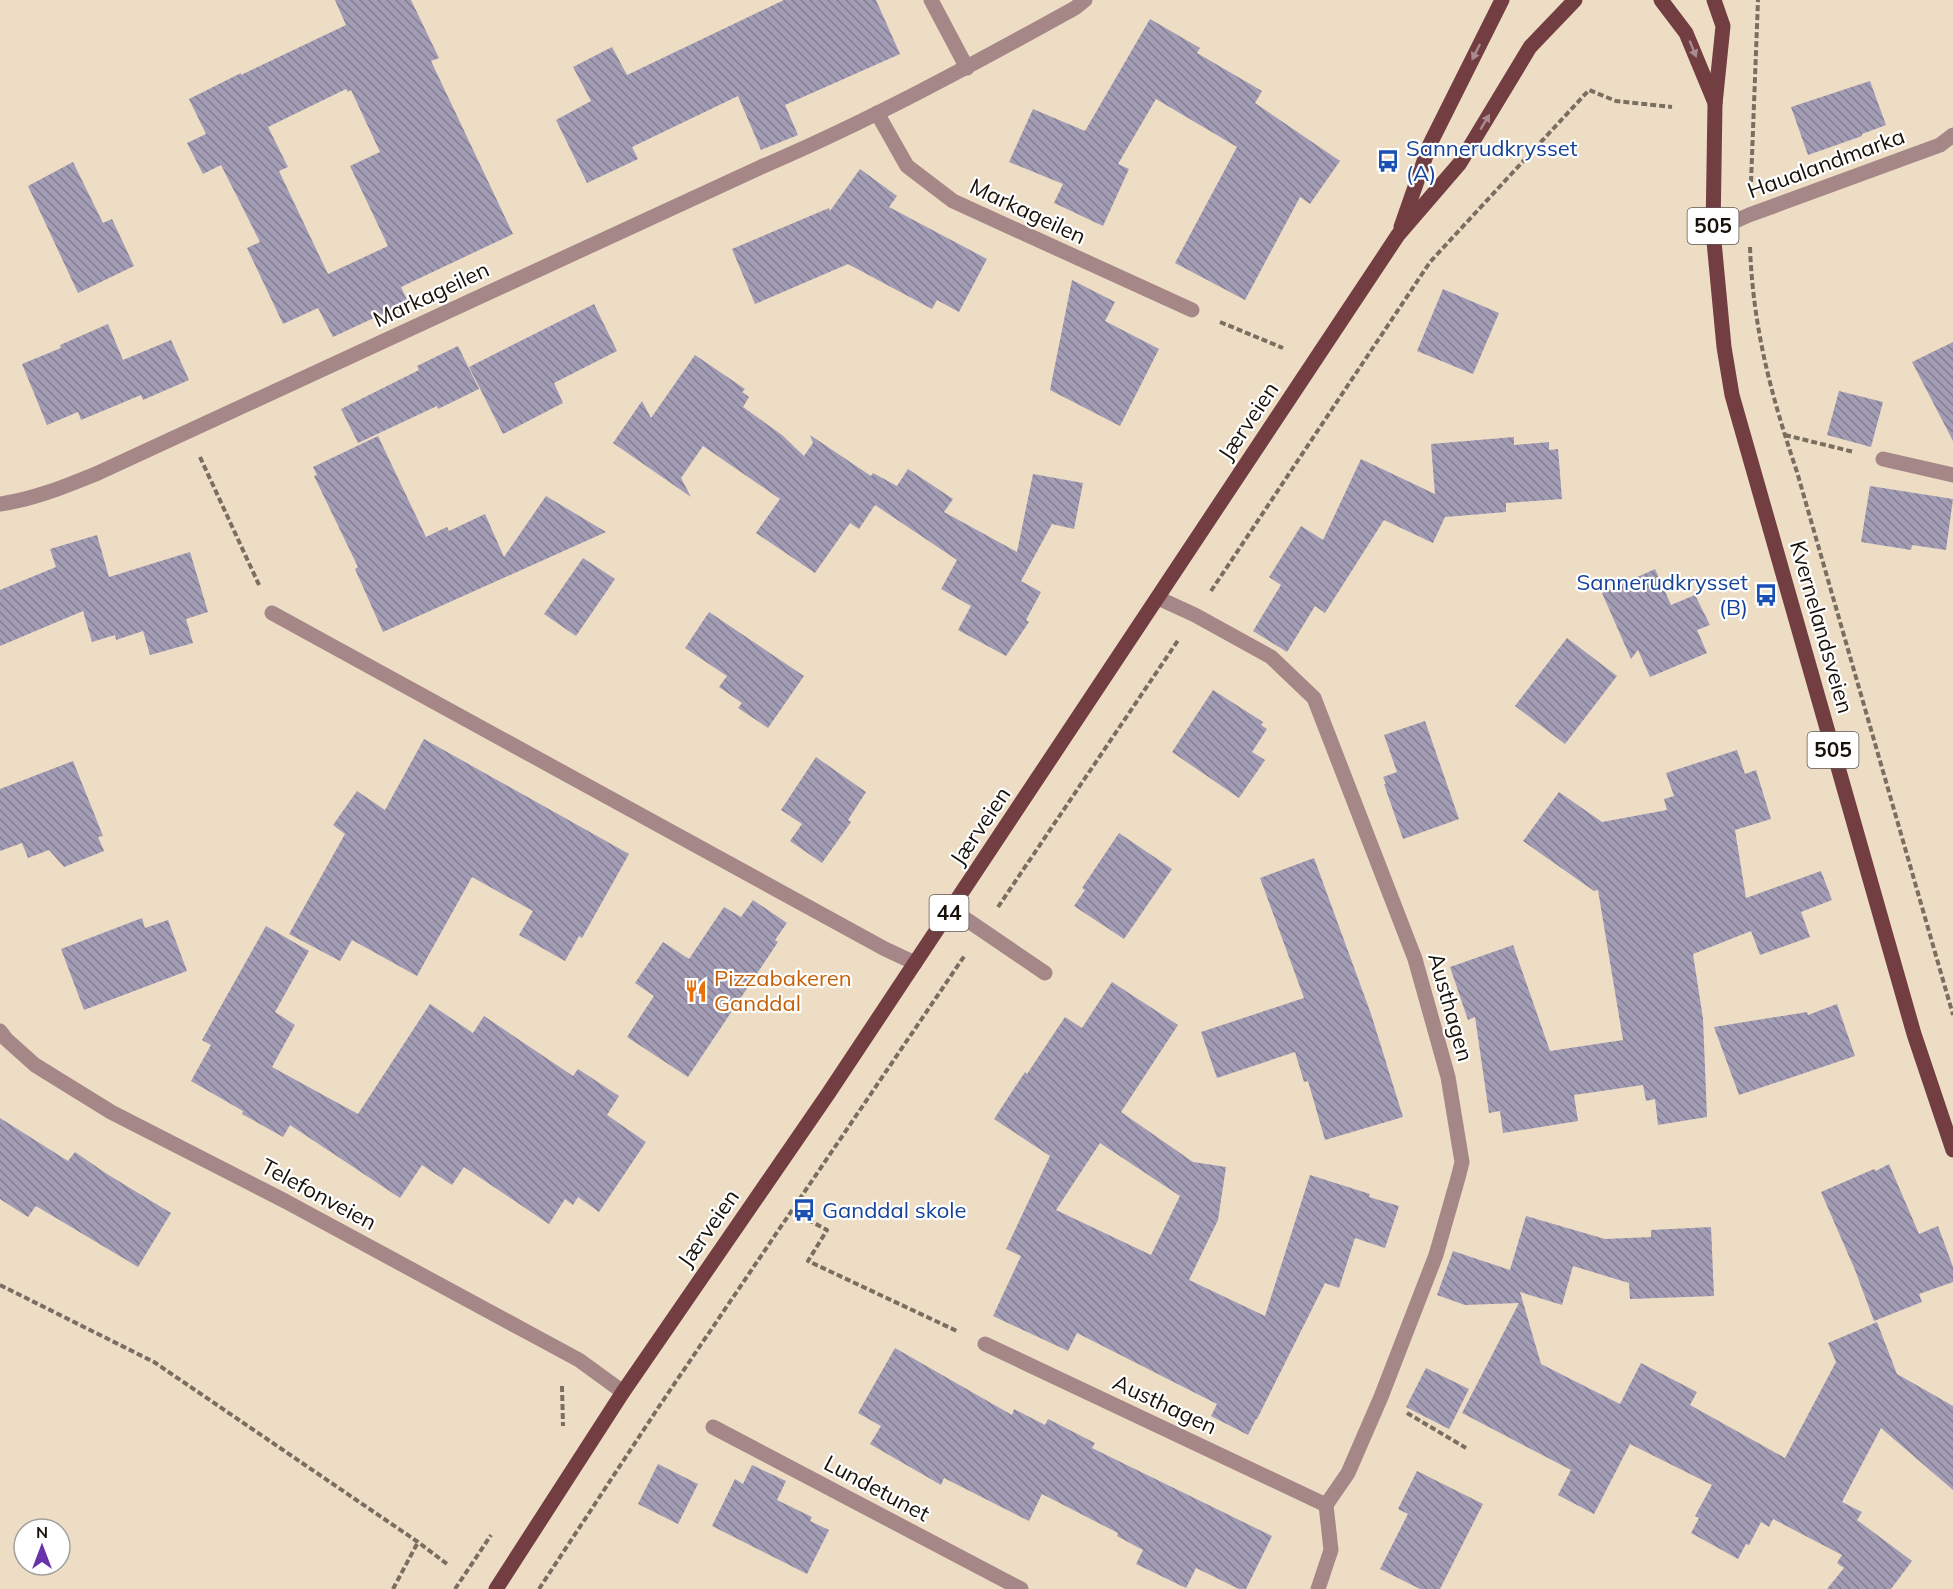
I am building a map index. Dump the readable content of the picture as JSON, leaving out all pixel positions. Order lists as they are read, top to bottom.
{
  "streets": {
    "main road": [
      "505",
      "Jærveien",
      "Kvernelandsveien",
      "44"
    ],
    "street": [
      "Haualandmarka",
      "Markageilen",
      "Austhagen",
      "Telefonveien",
      "Lundetunet"
    ]
  },
  "crossings": [
    ["Haualandmarka", "Kvernelandsveien"],
    ["Jærveien", "Austhagen"],
    ["Jærveien", "Telefonveien"]
  ],
  "places": {
    "bus stop": ["Sannerudkrysset (A)", "Sannerudkrysset (B)", "Ganddal skole"],
    "restaurant": ["Pizzabakeren Ganddal"]
  },
  "north": "top"
}
